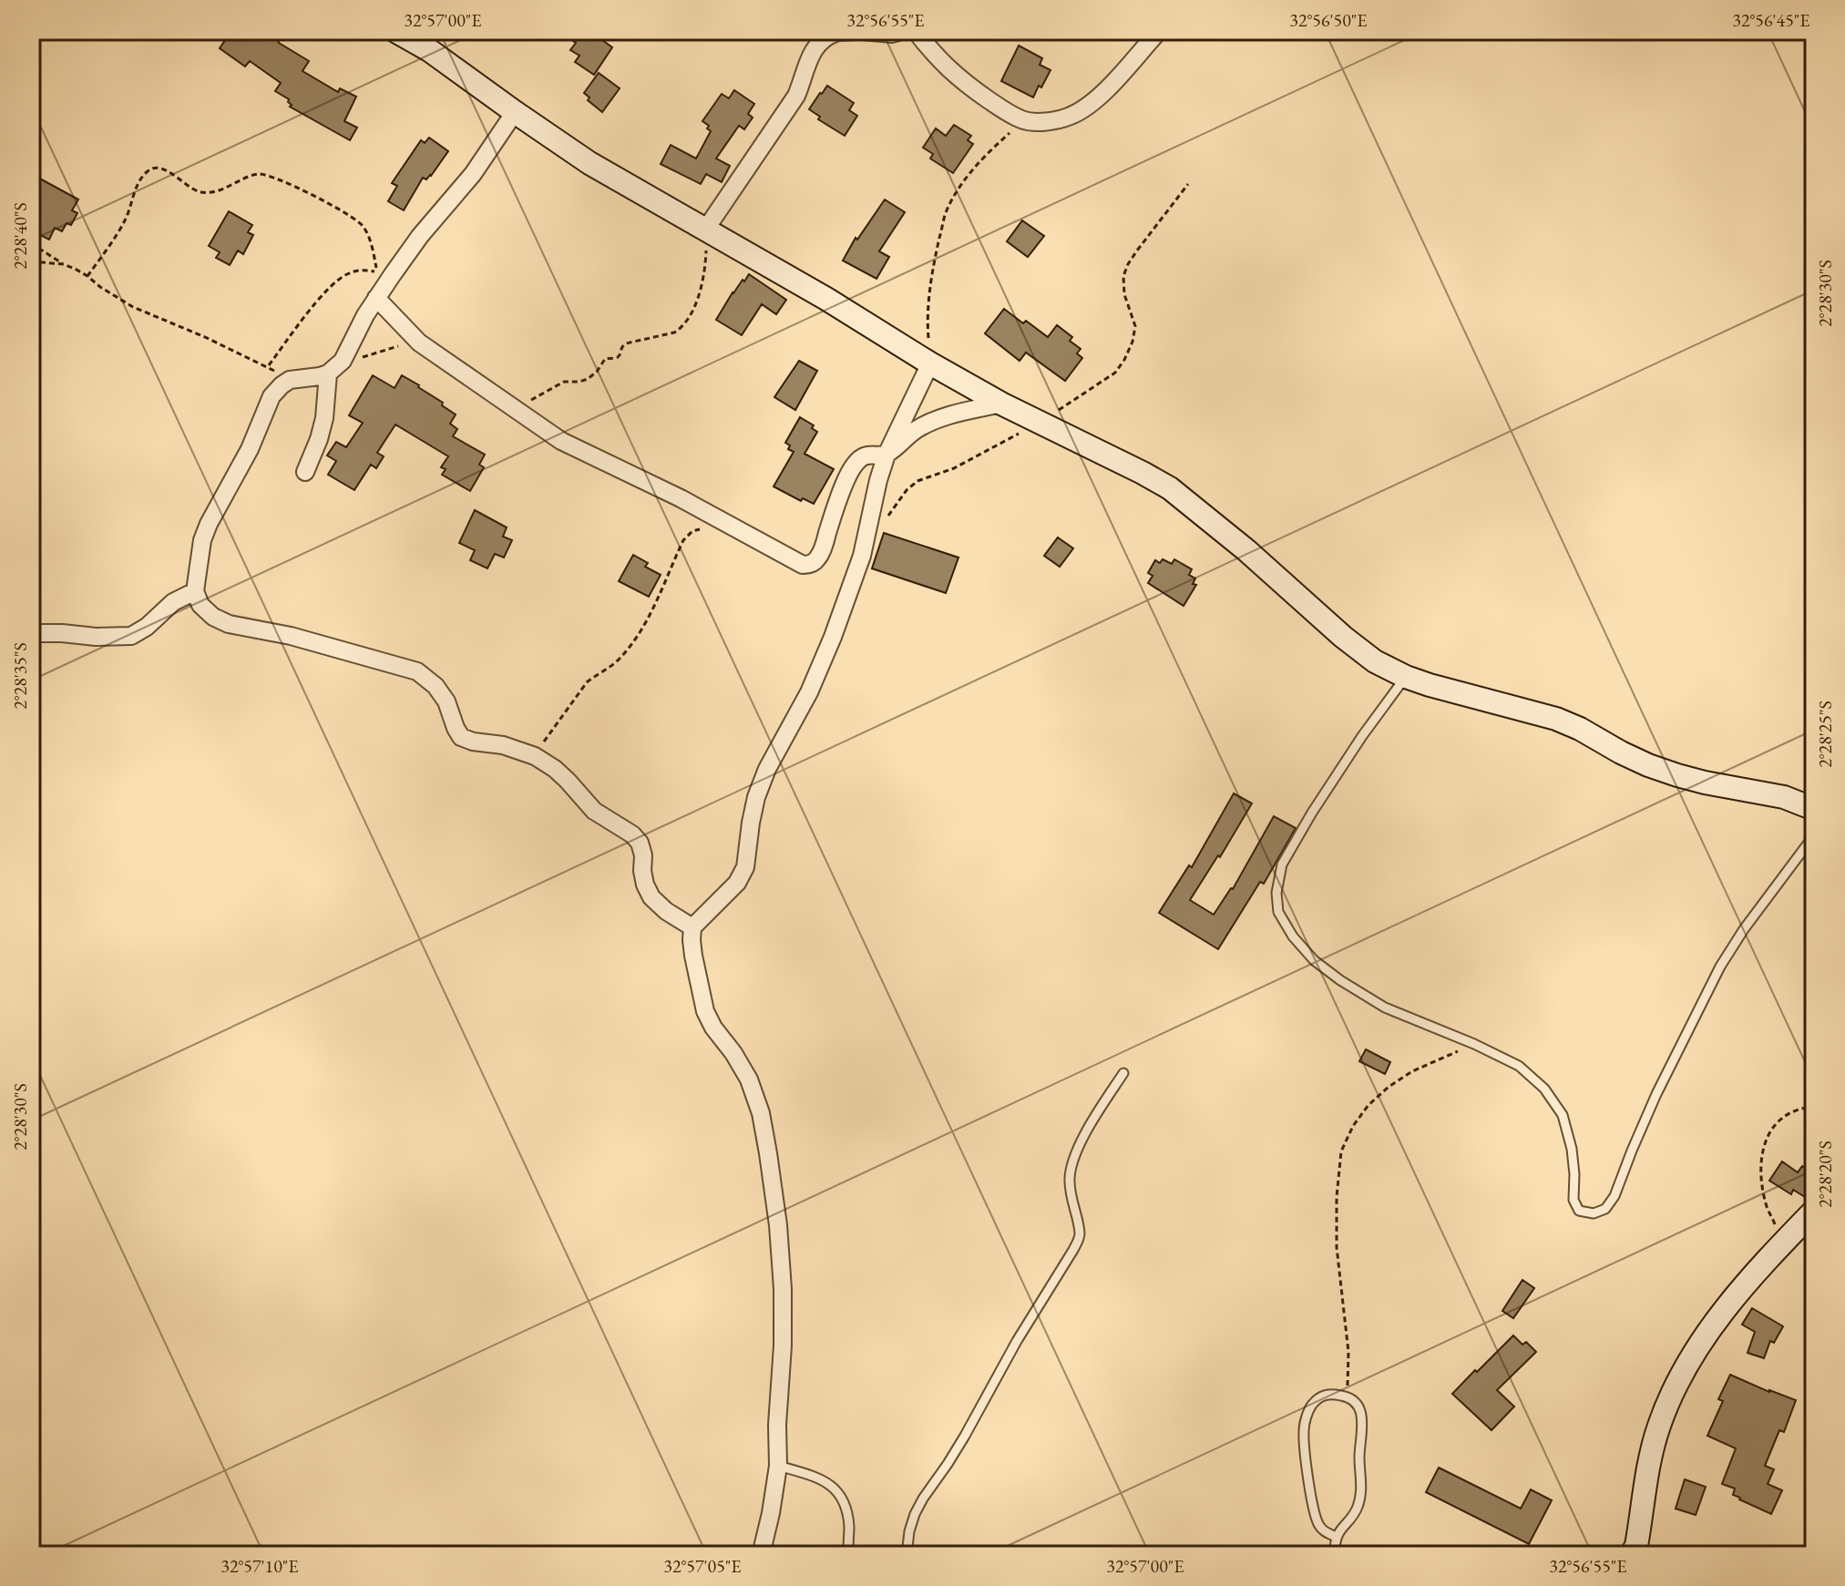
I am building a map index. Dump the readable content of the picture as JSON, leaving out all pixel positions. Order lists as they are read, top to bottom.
{
  "coordinates": [
    "32°57'00\"E",
    "32°56'55\"E",
    "32°56'50\"E",
    "32°56'45\"E",
    "2°28'40\"S",
    "2°28'30\"S",
    "2°28'35\"S",
    "2°28'25\"S",
    "2°28'20\"S",
    "32°57'10\"E",
    "32°57'05\"E"
  ]
}
